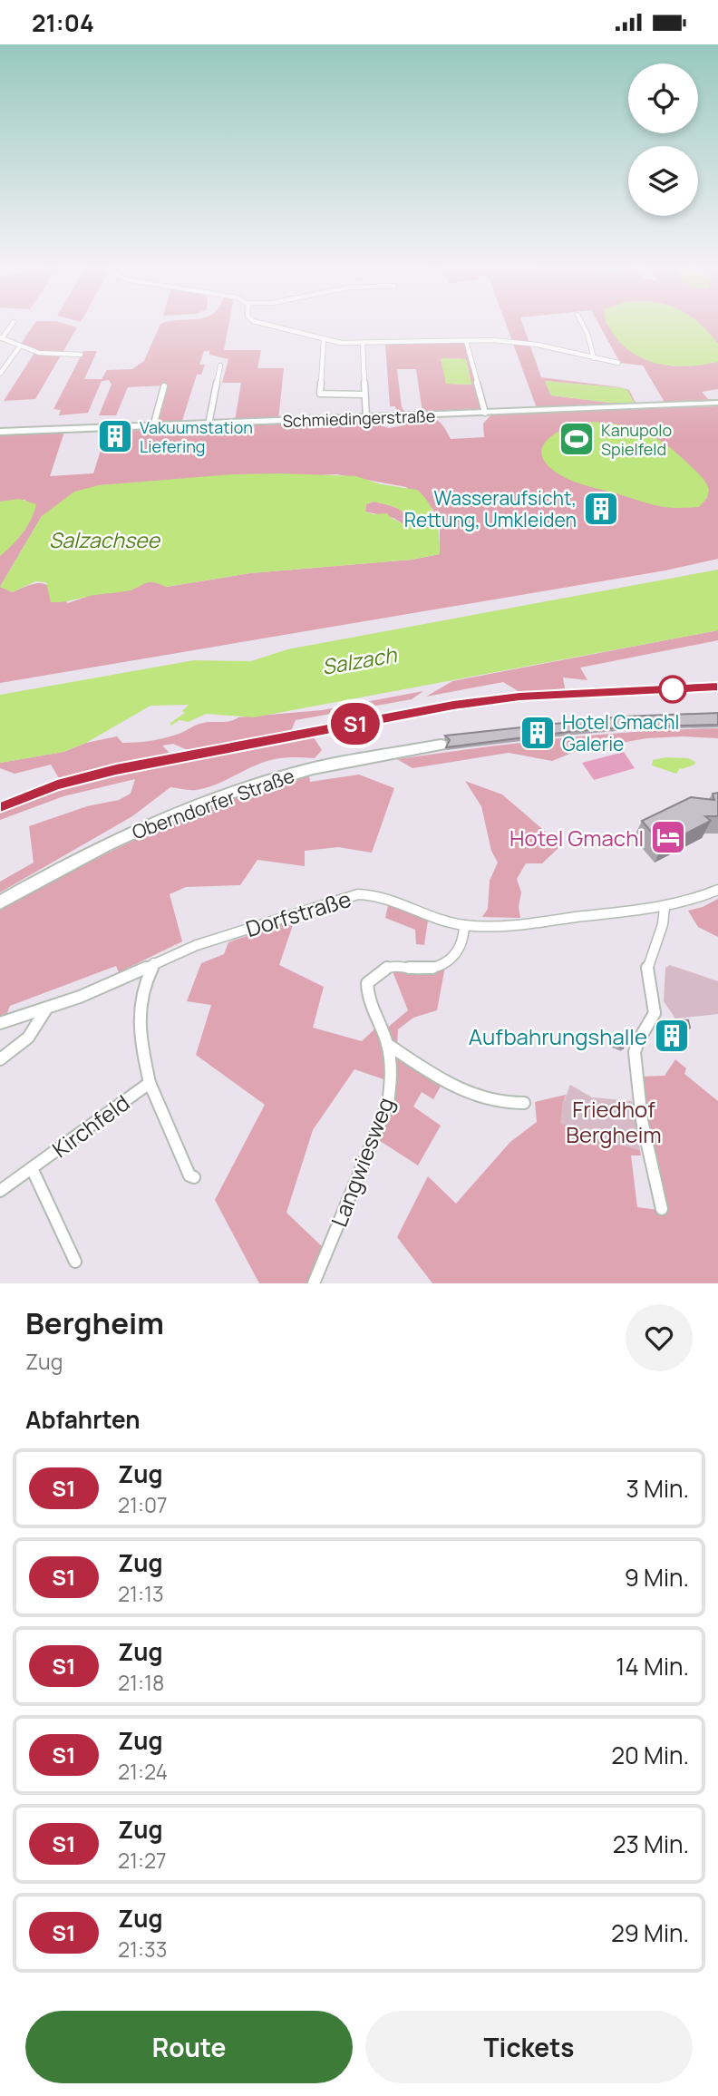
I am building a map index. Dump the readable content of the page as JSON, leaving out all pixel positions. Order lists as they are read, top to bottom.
{
  "streets": {
    "street": [
      "Schmiedingerstraße",
      "Oberndorfer Straße",
      "Dorfstraße",
      "Kirchfeld",
      "Langwiesweg"
    ]
  },
  "crossings": [
    ["Dorfstraße", "Kirchfeld"],
    ["Dorfstraße", "Langwiesweg"]
  ],
  "water": ["Salzachsee", "Salzach"],
  "parks": ["Friedhof Bergheim"],
  "places": {
    "building": [
      "Vakuumstation Liefering",
      "Wasseraufsicht, Rettung, Umkleiden",
      "Hotel Gmachl Galerie",
      "Aufbahrungshalle"
    ],
    "sports": ["Kanupolo Spielfeld"],
    "hotel": ["Hotel Gmachl"]
  },
  "page": {
    "status": "21:04",
    "on_map": "S1",
    "heading": [
      ["Bergheim", "Zug"],
      "Abfahrten"
    ],
    "list": [
      {
        "mark": "S1",
        "name": "Zug",
        "note": "21:07",
        "value": "3 Min."
      },
      {
        "mark": "S1",
        "name": "Zug",
        "note": "21:13",
        "value": "9 Min."
      },
      {
        "mark": "S1",
        "name": "Zug",
        "note": "21:18",
        "value": "14 Min."
      },
      {
        "mark": "S1",
        "name": "Zug",
        "note": "21:24",
        "value": "20 Min."
      },
      {
        "mark": "S1",
        "name": "Zug",
        "note": "21:27",
        "value": "23 Min."
      },
      {
        "mark": "S1",
        "name": "Zug",
        "note": "21:33",
        "value": "29 Min."
      }
    ],
    "buttons": ["Route", "Tickets"]
  }
}
